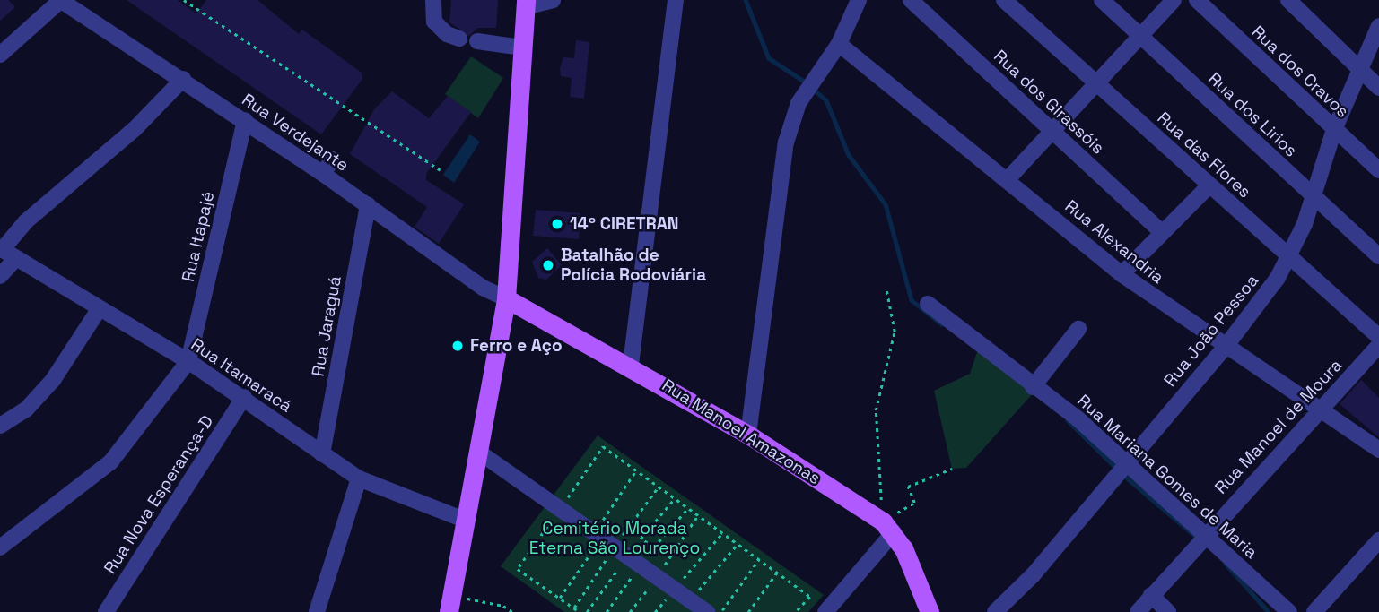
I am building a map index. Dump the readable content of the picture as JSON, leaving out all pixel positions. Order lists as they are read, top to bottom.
{
  "streets": {
    "main road": ["Rua Manoel Amazonas"],
    "street": [
      "Rua dos Cravos",
      "Rua dos Girassóis",
      "Rua dos Lirios",
      "Rua Verdejante",
      "Rua das Flores",
      "Rua Itapajé",
      "Rua Alexandria",
      "Rua Jaraguá",
      "Rua João Pessoa",
      "Rua Itamaracá",
      "Rua Manoel de Moura",
      "Rua Mariana Gomes de Maria",
      "Rua Nova Esperança-D"
    ]
  },
  "crossings": [
    ["Rua dos Cravos", "Rua João Pessoa"],
    ["Rua dos Lirios", "Rua João Pessoa"],
    ["Rua Verdejante", "Rua Itapajé"],
    ["Rua Verdejante", "Rua Jaraguá"],
    ["Rua Verdejante", "Rua Manoel Amazonas"],
    ["Rua das Flores", "Rua João Pessoa"],
    ["Rua Itapajé", "Rua Itamaracá"],
    ["Rua Alexandria", "Rua João Pessoa"],
    ["Rua Alexandria", "Rua Manoel de Moura"],
    ["Rua Jaraguá", "Rua Itamaracá"],
    ["Rua João Pessoa", "Rua Mariana Gomes de Maria"],
    ["Rua Itamaracá", "Rua Nova Esperança-D"],
    ["Rua Manoel de Moura", "Rua Mariana Gomes de Maria"]
  ],
  "parks": ["Cemitério Morada Eterna São Lourenço"],
  "places": ["14º CIRETRAN", "Batalhão de Polícia Rodoviária", "Ferro e Aço"]
}
